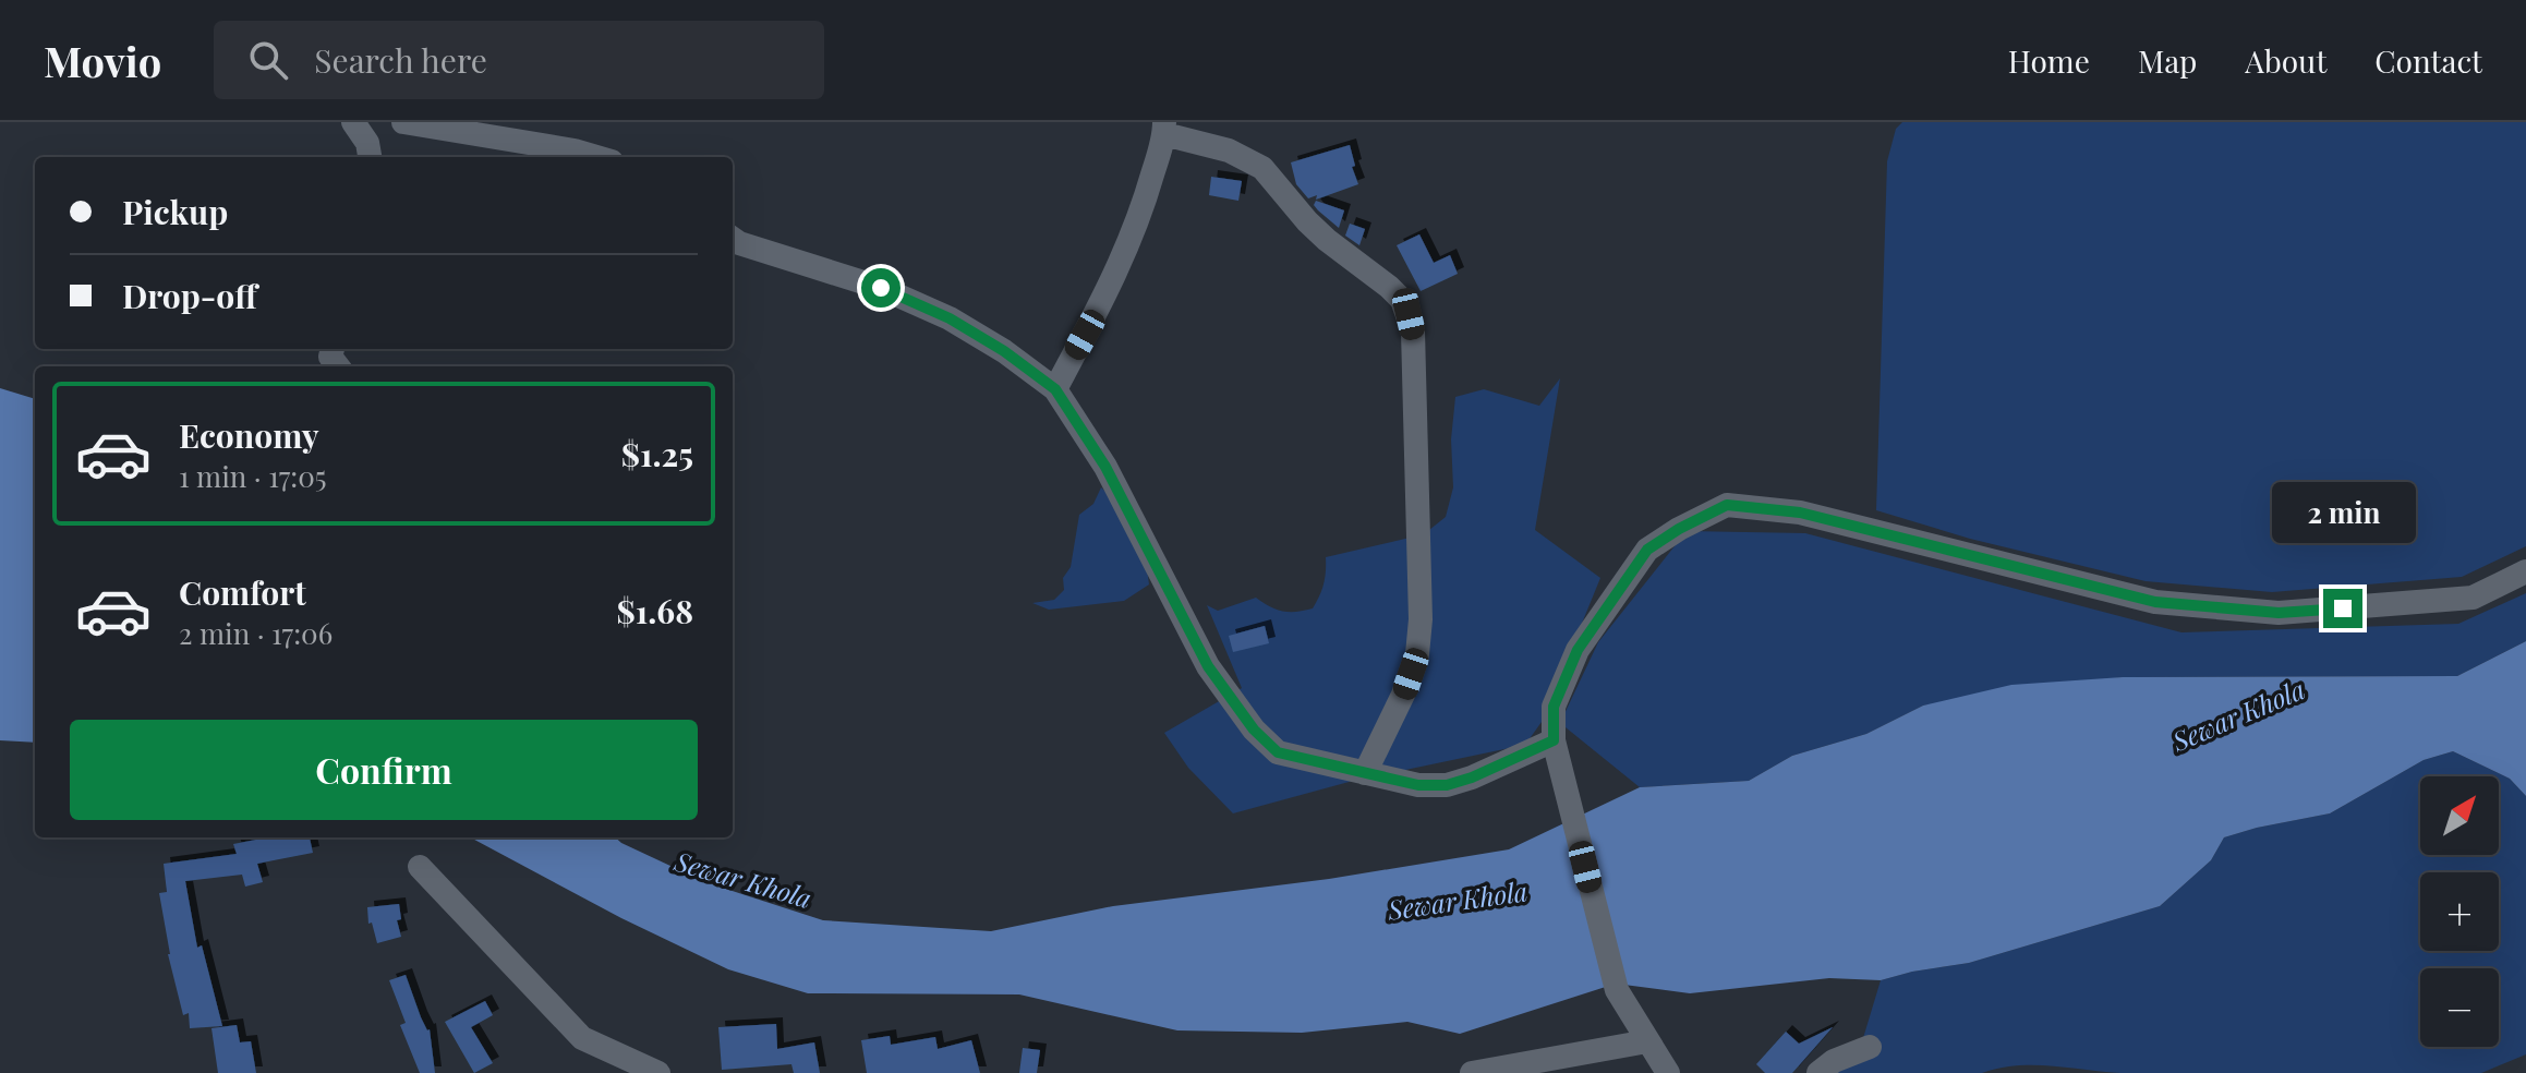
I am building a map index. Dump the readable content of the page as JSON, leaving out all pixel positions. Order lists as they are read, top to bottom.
{
  "water": ["Sewar Khola"],
  "north": "top right",
  "page": {
    "header": "Movio",
    "search": "Search here",
    "nav": [
      "Home",
      "Map",
      "About",
      "Contact"
    ],
    "banner": ["Pickup", "Drop-off"],
    "list": [
      {
        "name": "Economy",
        "note": "1 min · 17:05",
        "value": "$1.25"
      },
      {
        "name": "Comfort",
        "note": "2 min · 17:06",
        "value": "$1.68"
      }
    ],
    "bubble": "2 min",
    "buttons": "Confirm",
    "map_buttons": ["+", "−"]
  }
}
